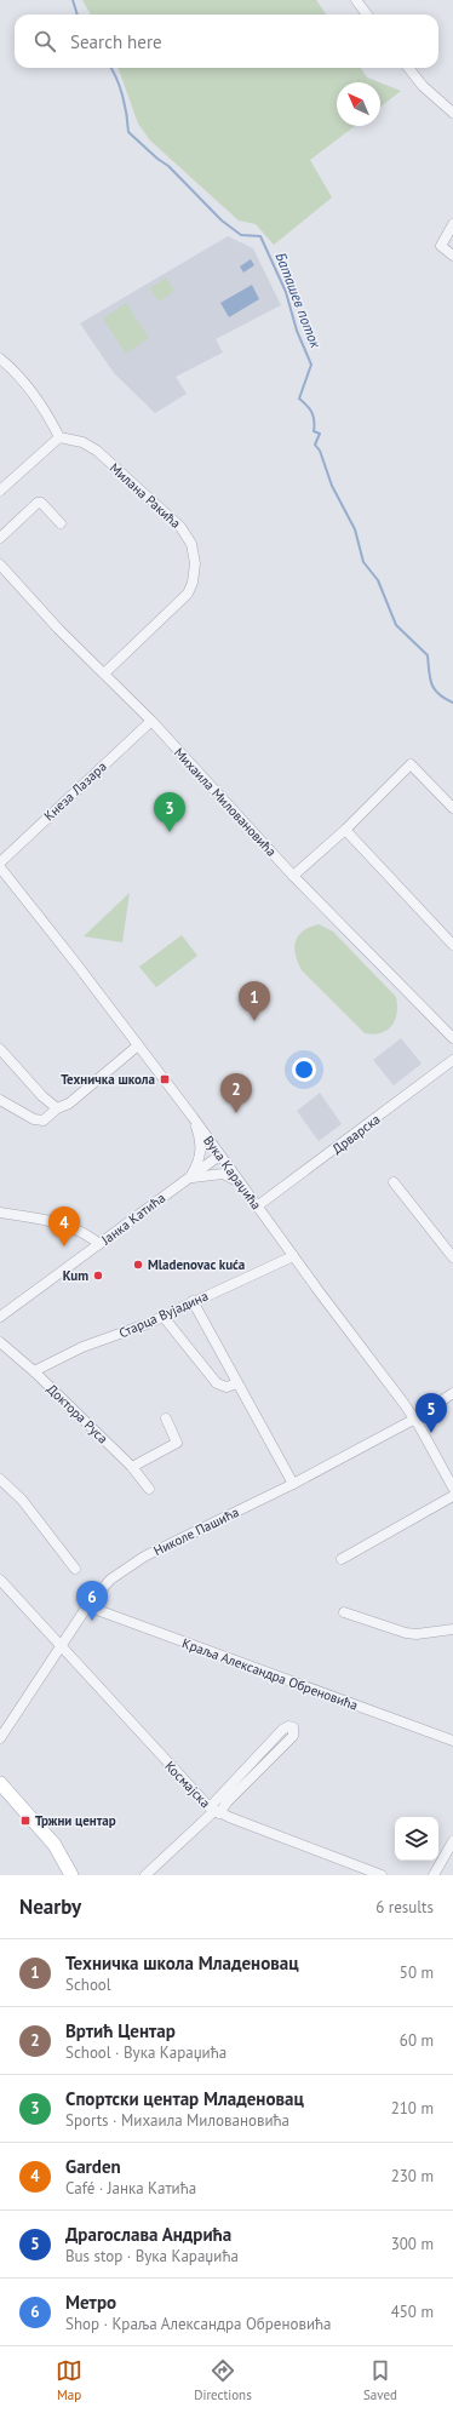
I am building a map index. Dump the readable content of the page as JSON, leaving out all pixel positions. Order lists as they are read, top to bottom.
{
  "streets": {
    "street": [
      "Милана Ракића",
      "Кнеза Лазара",
      "Михаила Миловановића",
      "Дрварска",
      "Вука Караџића",
      "Јанка Катића",
      "Старца Вујадина",
      "Доктора Руса",
      "Николе Пашића",
      "Краља Александра Обреновића",
      "Космајска"
    ]
  },
  "crossings": [
    ["Милана Ракића", "Михаила Миловановића"],
    ["Кнеза Лазара", "Михаила Миловановића"],
    ["Дрварска", "Вука Караџића"],
    ["Вука Караџића", "Јанка Катића"],
    ["Вука Караџића", "Старца Вујадина"],
    ["Вука Караџића", "Николе Пашића"],
    ["Старца Вујадина", "Доктора Руса"],
    ["Николе Пашића", "Краља Александра Обреновића"],
    ["Николе Пашића", "Космајска"]
  ],
  "water": ["Баташев поток"],
  "places": {
    "transit": ["Техничка школа", "Тржни центар"],
    "other": ["Mladenovac kuća", "Kum"]
  },
  "north": "top left",
  "page": {
    "search": "Search here",
    "pins": [
      "3",
      "1",
      "2",
      "4",
      "5",
      "6"
    ],
    "heading": ["Nearby", "6 results"],
    "list": [
      {
        "mark": "1",
        "name": "Техничка школа Младеновац",
        "note": "School",
        "value": "50 m"
      },
      {
        "mark": "2",
        "name": "Вртић Центар",
        "note": "School · Вука Караџића",
        "value": "60 m"
      },
      {
        "mark": "3",
        "name": "Спортски центар Младеновац",
        "note": "Sports · Михаила Миловановића",
        "value": "210 m"
      },
      {
        "mark": "4",
        "name": "Garden",
        "note": "Café · Јанка Катића",
        "value": "230 m"
      },
      {
        "mark": "5",
        "name": "Драгослава Андрића",
        "note": "Bus stop · Вука Караџића",
        "value": "300 m"
      },
      {
        "mark": "6",
        "name": "Метро",
        "note": "Shop · Краља Александра Обреновића",
        "value": "450 m"
      }
    ],
    "nav": ["Map", "Directions", "Saved"]
  }
}
